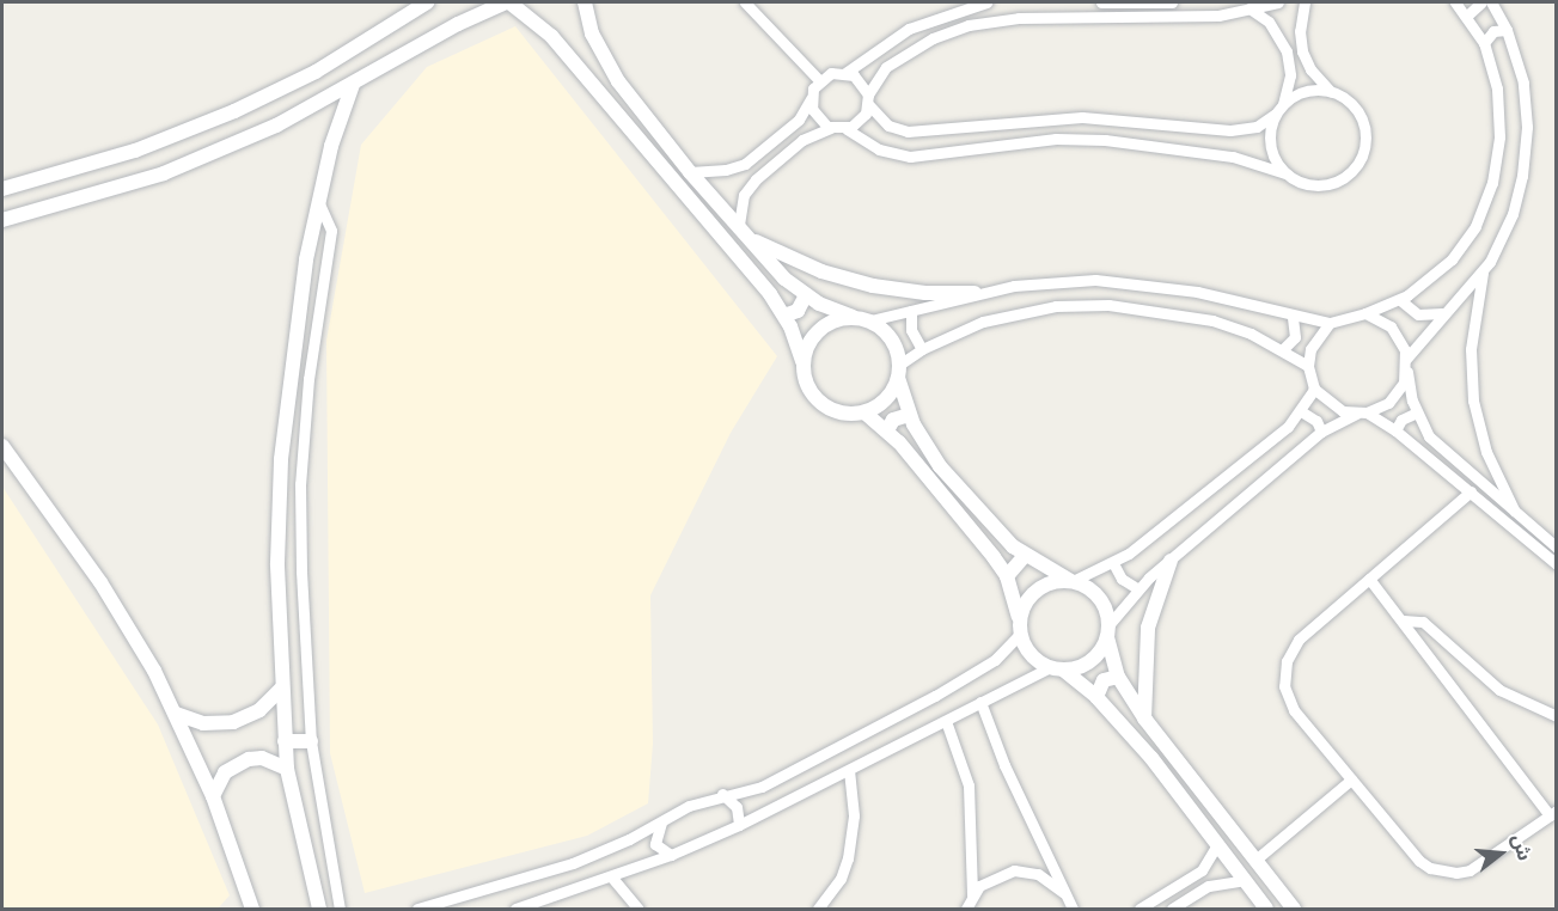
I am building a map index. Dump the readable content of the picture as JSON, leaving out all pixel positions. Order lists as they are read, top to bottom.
{
  "north": "right"
}
